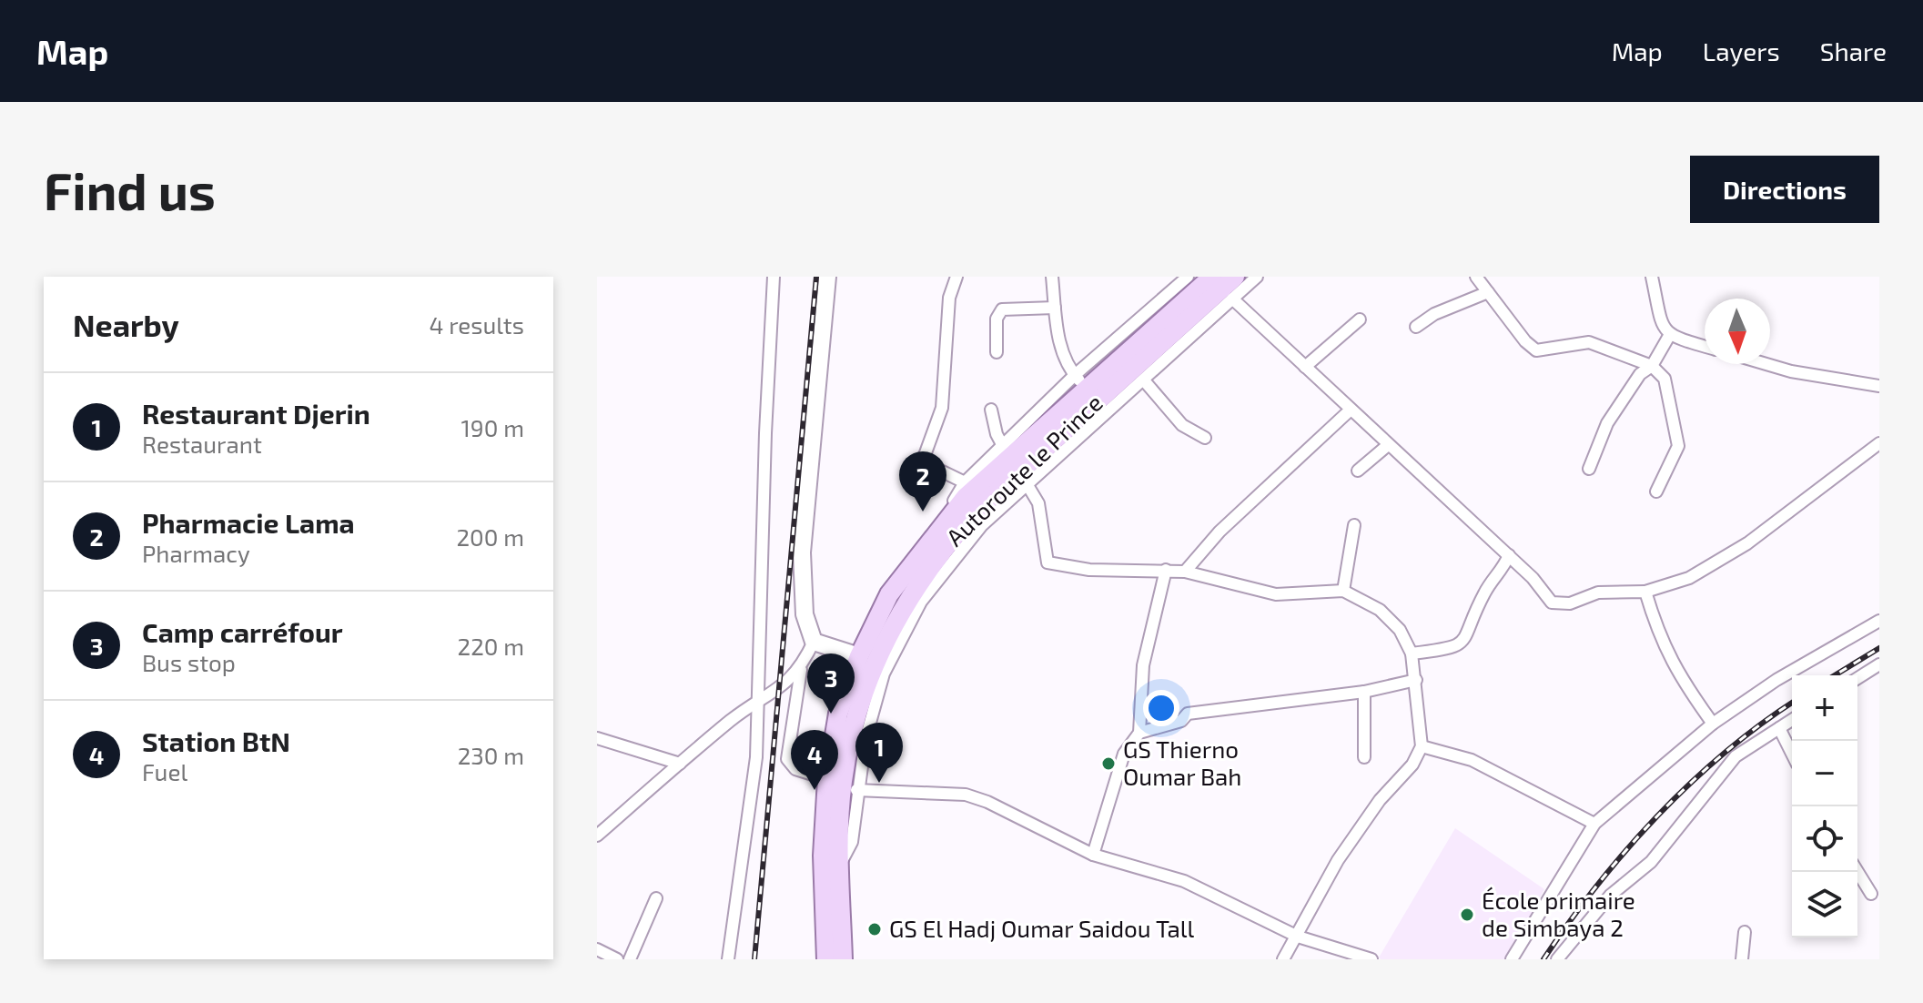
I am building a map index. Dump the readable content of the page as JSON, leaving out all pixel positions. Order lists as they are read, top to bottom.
{
  "streets": {
    "main road": ["Autoroute le Prince"]
  },
  "places": ["GS Thierno Oumar Bah", "École primaire de Simbaya 2", "GS El Hadj Oumar Saidou Tall"],
  "north": "bottom",
  "page": {
    "header": "Map",
    "nav": ["Map", "Layers", "Share"],
    "buttons": "Directions",
    "title": "Find us",
    "heading": ["Nearby", "4 results"],
    "list": [
      {
        "mark": "1",
        "name": "Restaurant Djerin",
        "note": "Restaurant",
        "value": "190 m"
      },
      {
        "mark": "2",
        "name": "Pharmacie Lama",
        "note": "Pharmacy",
        "value": "200 m"
      },
      {
        "mark": "3",
        "name": "Camp carréfour",
        "note": "Bus stop",
        "value": "220 m"
      },
      {
        "mark": "4",
        "name": "Station BtN",
        "note": "Fuel",
        "value": "230 m"
      }
    ],
    "pins": [
      "2",
      "3",
      "1",
      "4"
    ],
    "map_buttons": ["+", "−"]
  }
}
